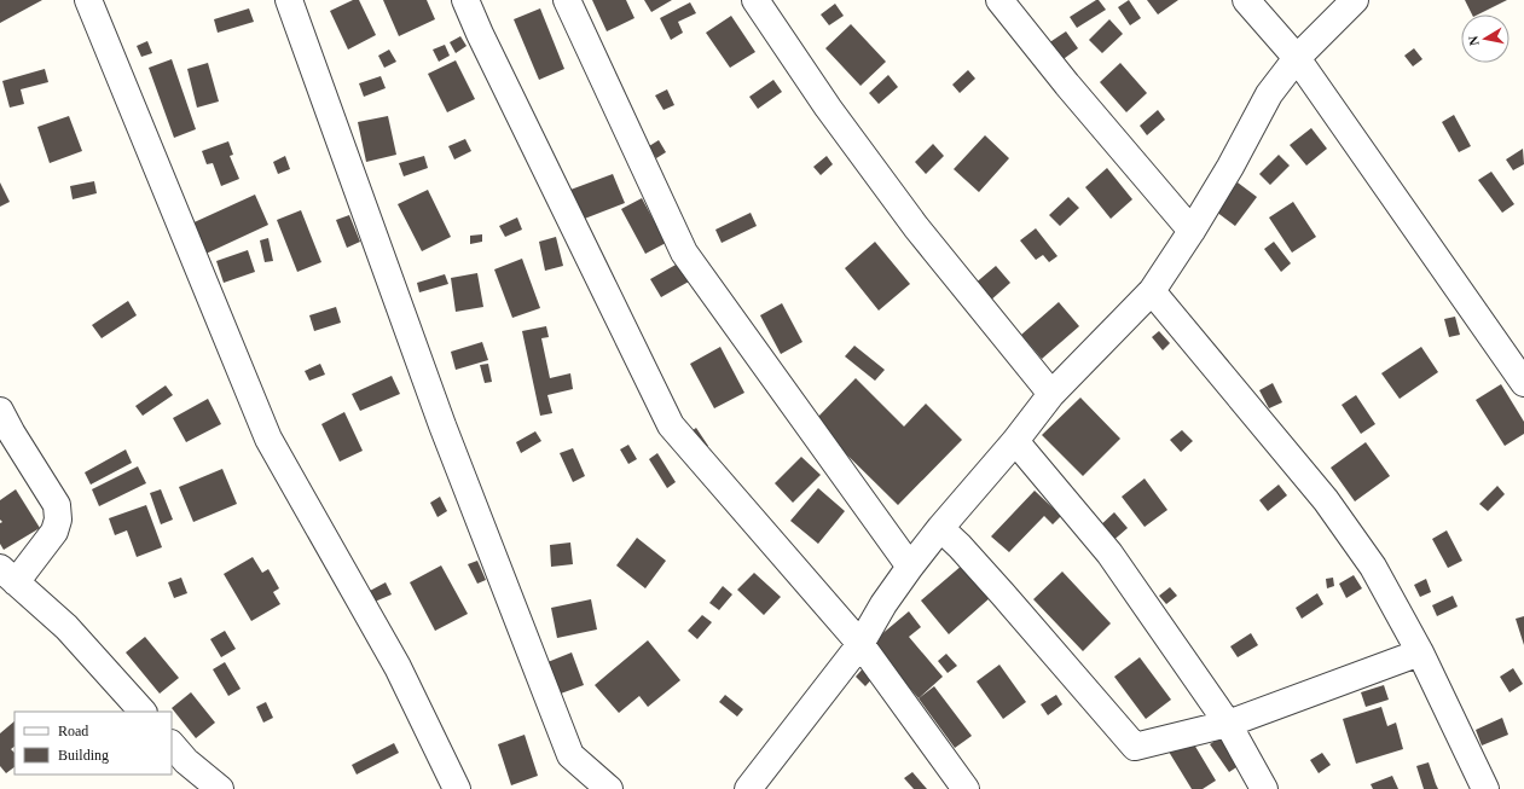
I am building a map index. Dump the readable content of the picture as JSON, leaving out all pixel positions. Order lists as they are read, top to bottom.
{
  "legend": ["Road", "Building"],
  "north": "left"
}
